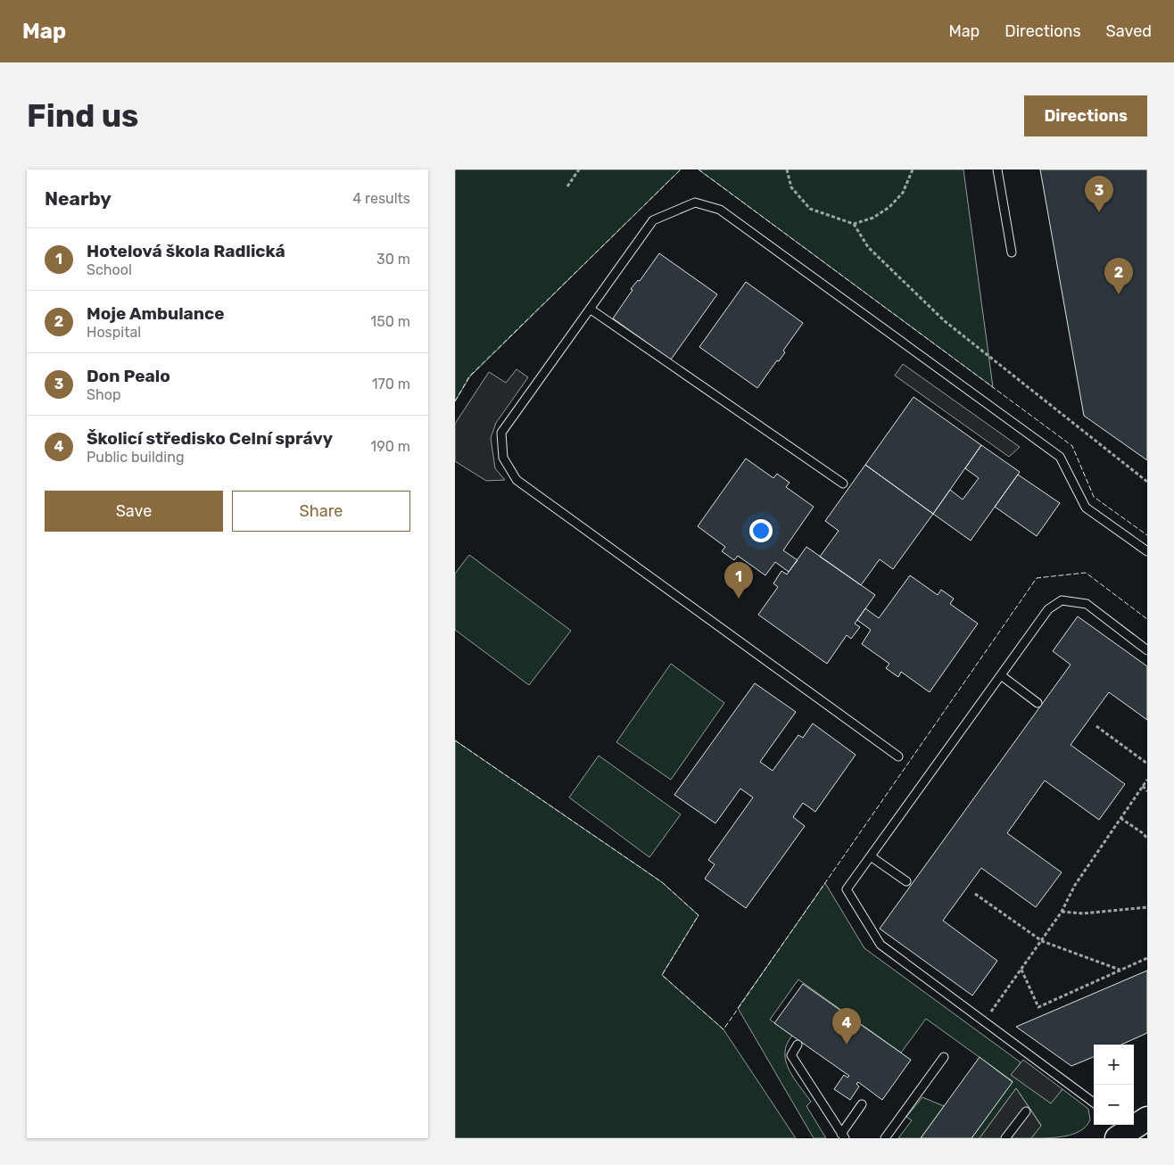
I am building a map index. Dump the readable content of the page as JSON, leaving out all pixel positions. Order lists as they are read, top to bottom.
{
  "page": {
    "header": "Map",
    "nav": ["Map", "Directions", "Saved"],
    "buttons": [
      "Directions",
      ["Save", "Share"]
    ],
    "title": "Find us",
    "heading": ["Nearby", "4 results"],
    "pins": [
      "3",
      "2",
      "1",
      "4"
    ],
    "list": [
      {
        "mark": "1",
        "name": "Hotelová škola Radlická",
        "note": "School",
        "value": "30 m"
      },
      {
        "mark": "2",
        "name": "Moje Ambulance",
        "note": "Hospital",
        "value": "150 m"
      },
      {
        "mark": "3",
        "name": "Don Pealo",
        "note": "Shop",
        "value": "170 m"
      },
      {
        "mark": "4",
        "name": "Školicí středisko Celní správy",
        "note": "Public building",
        "value": "190 m"
      }
    ],
    "map_buttons": ["+", "−"]
  }
}
